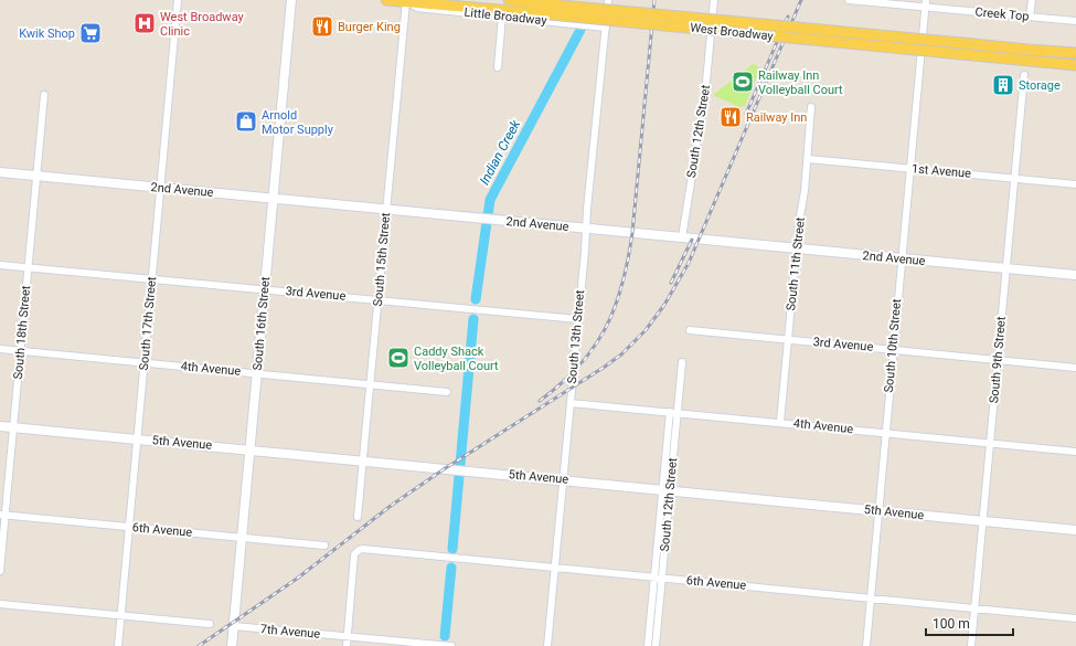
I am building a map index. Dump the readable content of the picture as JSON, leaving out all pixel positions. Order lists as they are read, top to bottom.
{
  "streets": {
    "main road": ["West Broadway"],
    "street": [
      "Creek Top",
      "Little Broadway",
      "South 12th Street",
      "1st Avenue",
      "2nd Avenue",
      "South 15th Street",
      "South 11th Street",
      "3rd Avenue",
      "South 17th Street",
      "South 16th Street",
      "South 18th Street",
      "South 13th Street",
      "South 10th Street",
      "South 9th Street",
      "4th Avenue",
      "5th Avenue",
      "6th Avenue",
      "7th Avenue"
    ]
  },
  "crossings": [
    ["Creek Top", "South 10th Street"],
    ["Little Broadway", "West Broadway"],
    ["Little Broadway", "South 15th Street"],
    ["Little Broadway", "South 13th Street"],
    ["West Broadway", "South 15th Street"],
    ["South 12th Street", "2nd Avenue"],
    ["South 12th Street", "4th Avenue"],
    ["South 12th Street", "5th Avenue"],
    ["South 12th Street", "6th Avenue"],
    ["1st Avenue", "South 11th Street"],
    ["1st Avenue", "South 10th Street"],
    ["1st Avenue", "South 9th Street"],
    ["2nd Avenue", "South 15th Street"],
    ["2nd Avenue", "South 11th Street"],
    ["2nd Avenue", "South 17th Street"],
    ["2nd Avenue", "South 16th Street"],
    ["2nd Avenue", "South 18th Street"],
    ["2nd Avenue", "South 13th Street"],
    ["2nd Avenue", "South 10th Street"],
    ["2nd Avenue", "South 9th Street"],
    ["South 15th Street", "3rd Avenue"],
    ["South 15th Street", "4th Avenue"],
    ["South 15th Street", "5th Avenue"],
    ["South 11th Street", "3rd Avenue"],
    ["South 11th Street", "4th Avenue"],
    ["3rd Avenue", "South 17th Street"],
    ["3rd Avenue", "South 16th Street"],
    ["3rd Avenue", "South 18th Street"],
    ["3rd Avenue", "South 13th Street"],
    ["3rd Avenue", "South 10th Street"],
    ["3rd Avenue", "South 9th Street"],
    ["South 17th Street", "4th Avenue"],
    ["South 17th Street", "5th Avenue"],
    ["South 17th Street", "6th Avenue"],
    ["South 16th Street", "4th Avenue"],
    ["South 16th Street", "5th Avenue"],
    ["South 16th Street", "6th Avenue"],
    ["South 16th Street", "7th Avenue"],
    ["South 18th Street", "4th Avenue"],
    ["South 18th Street", "5th Avenue"],
    ["South 18th Street", "6th Avenue"],
    ["South 13th Street", "4th Avenue"],
    ["South 13th Street", "5th Avenue"],
    ["South 13th Street", "6th Avenue"],
    ["South 10th Street", "4th Avenue"],
    ["South 10th Street", "5th Avenue"],
    ["South 10th Street", "6th Avenue"],
    ["South 9th Street", "4th Avenue"],
    ["South 9th Street", "5th Avenue"],
    ["South 9th Street", "6th Avenue"],
    ["6th Avenue", "7th Avenue"]
  ],
  "water": ["Indian Creek"],
  "places": {
    "hospital": ["West Broadway Clinic"],
    "restaurant": ["Burger King", "Railway Inn"],
    "supermarket": ["Kwik Shop"],
    "sports": ["Railway Inn Volleyball Court", "Caddy Shack Volleyball Court"],
    "building": ["Storage"],
    "shop": ["Arnold Motor Supply"]
  },
  "scale_bar": "100 m"
}
